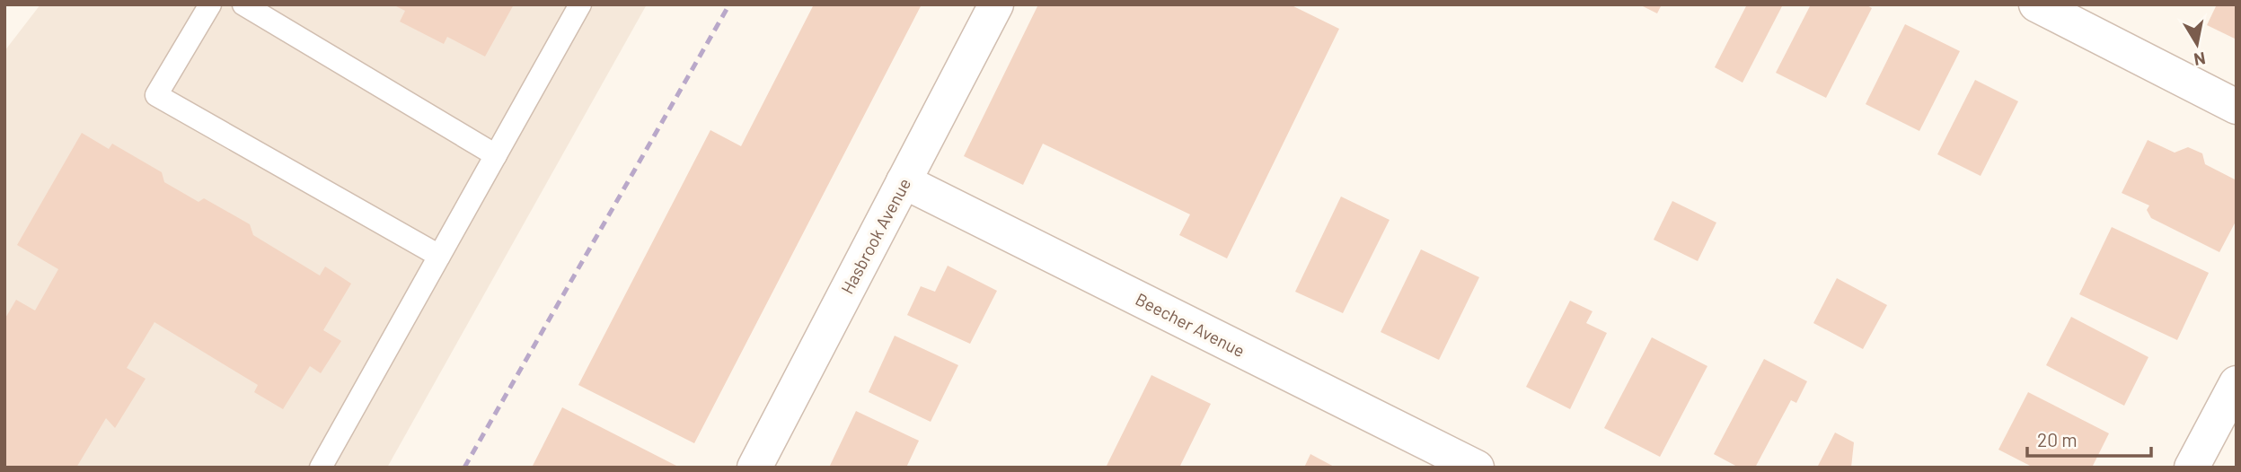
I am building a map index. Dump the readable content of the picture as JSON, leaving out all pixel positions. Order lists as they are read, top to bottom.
{
  "streets": {
    "street": ["Hasbrook Avenue", "Beecher Avenue"]
  },
  "crossings": [
    ["Hasbrook Avenue", "Beecher Avenue"]
  ],
  "scale_bar": "20 m",
  "north": "bottom"
}
